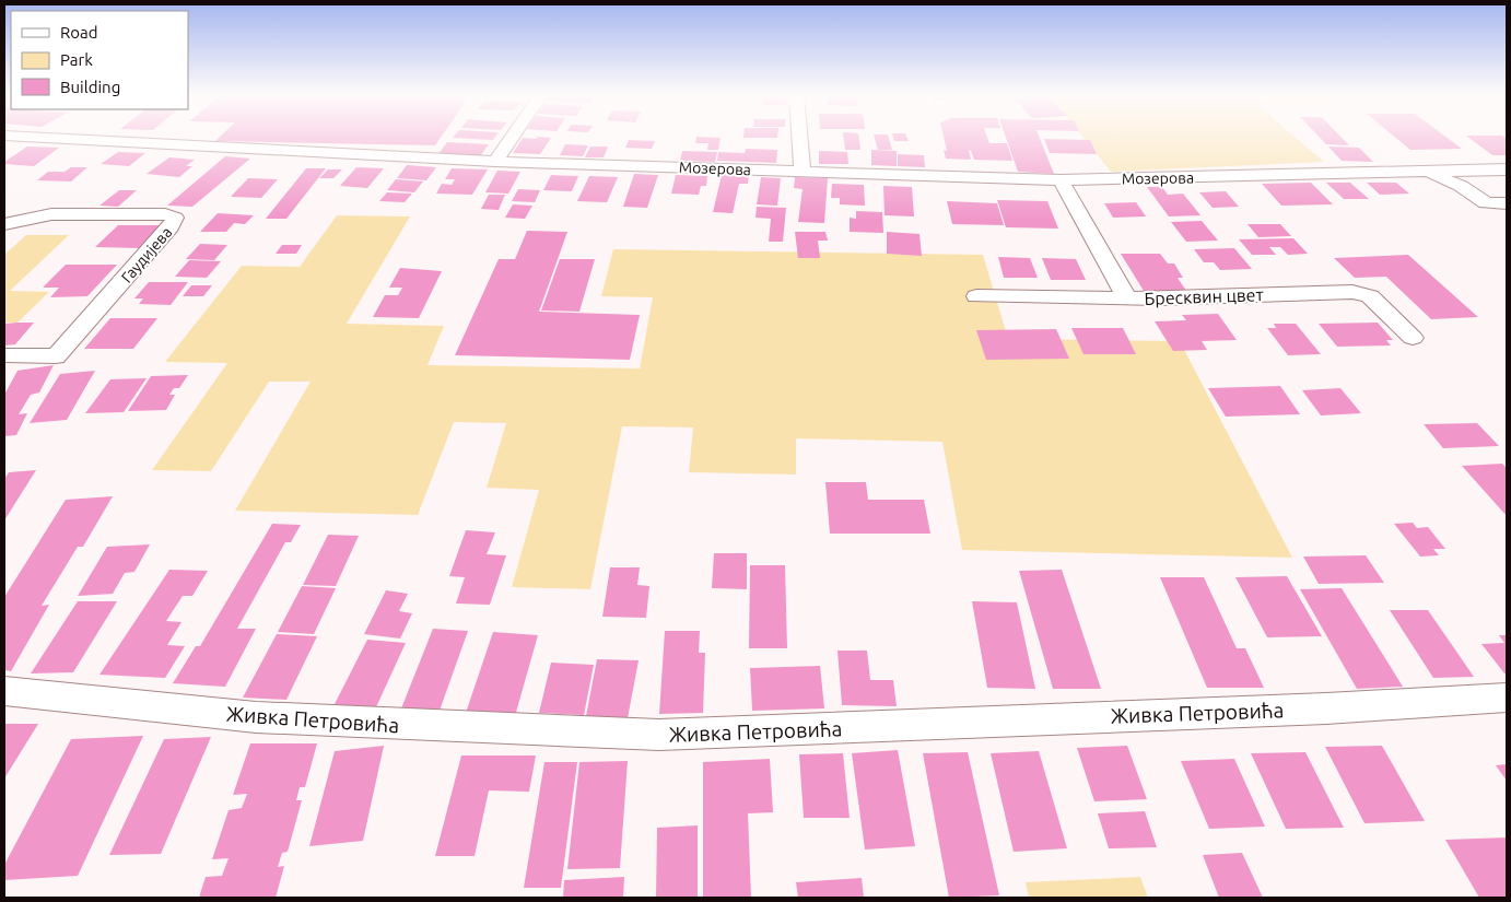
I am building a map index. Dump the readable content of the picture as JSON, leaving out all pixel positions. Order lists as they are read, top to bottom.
{
  "streets": {
    "street": [
      "Мозерова",
      "Гаудијева",
      "Бресквин цвет",
      "Живка Петровића"
    ]
  },
  "legend": ["Road", "Park", "Building"]
}
